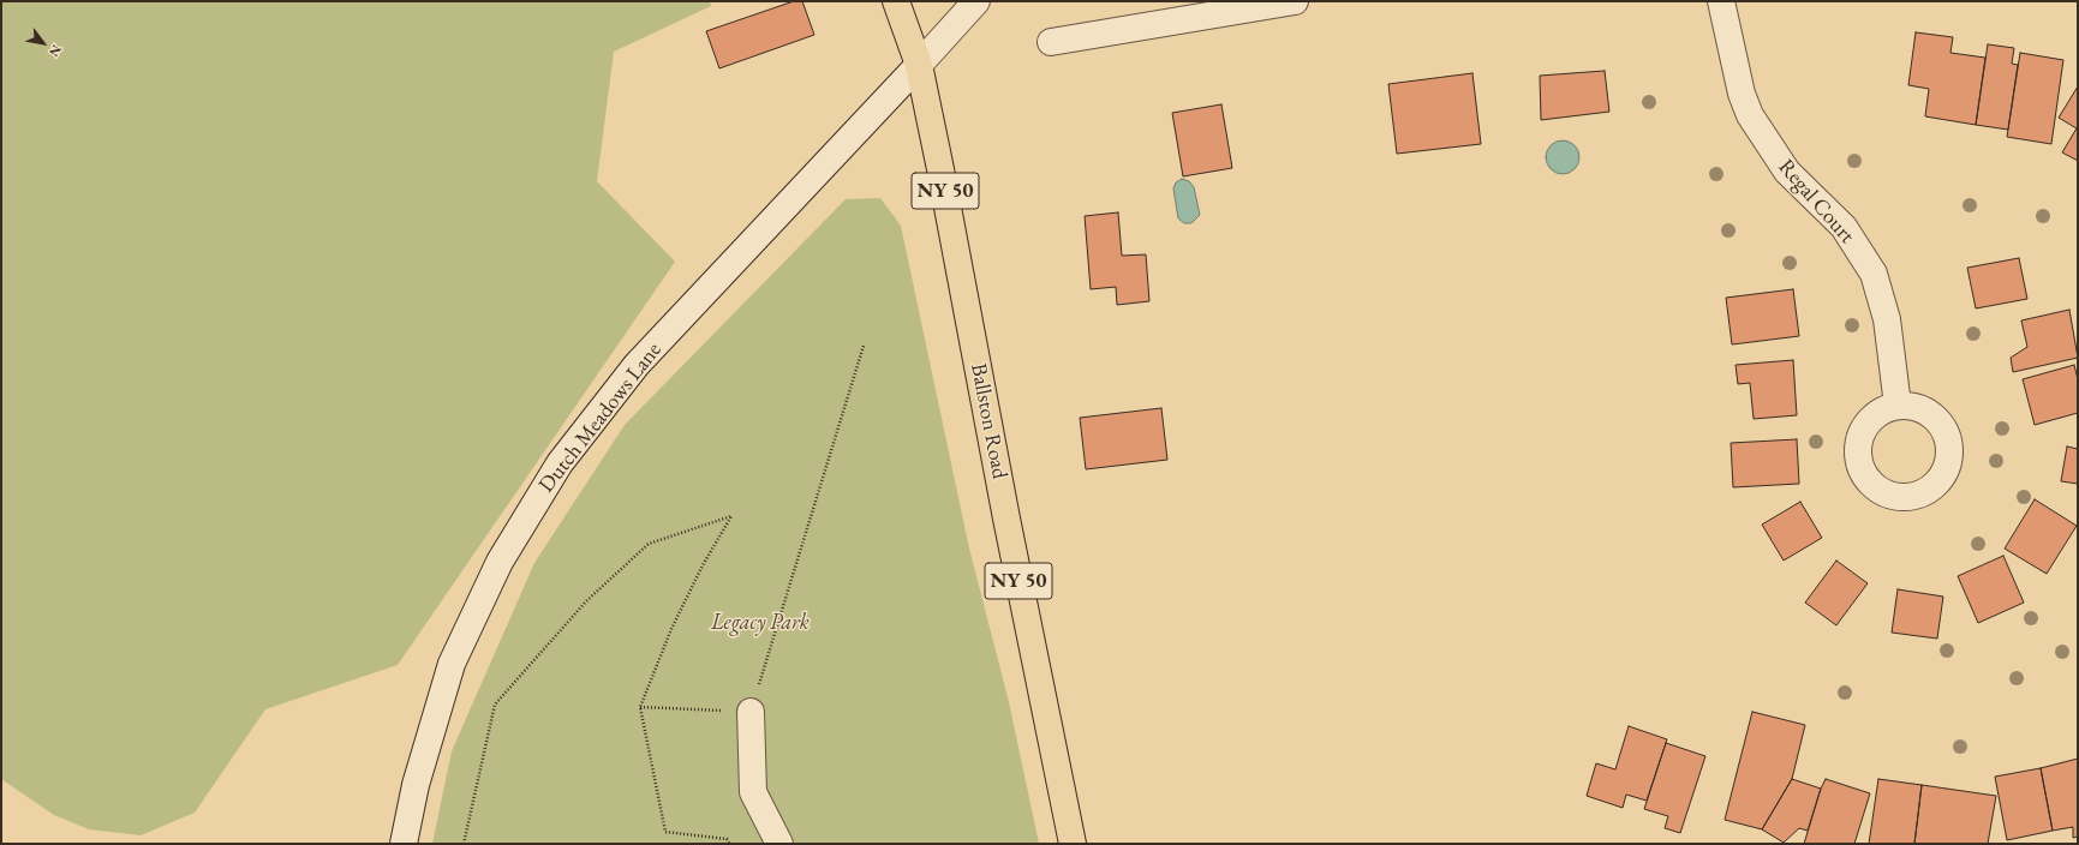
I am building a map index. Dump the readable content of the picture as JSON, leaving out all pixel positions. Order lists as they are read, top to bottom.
{
  "streets": {
    "main road": ["NY 50", "Ballston Road"],
    "street": ["Regal Court", "Dutch Meadows Lane"]
  },
  "crossings": [
    ["Dutch Meadows Lane", "Ballston Road"]
  ],
  "parks": ["Legacy Park"],
  "north": "bottom right"
}
